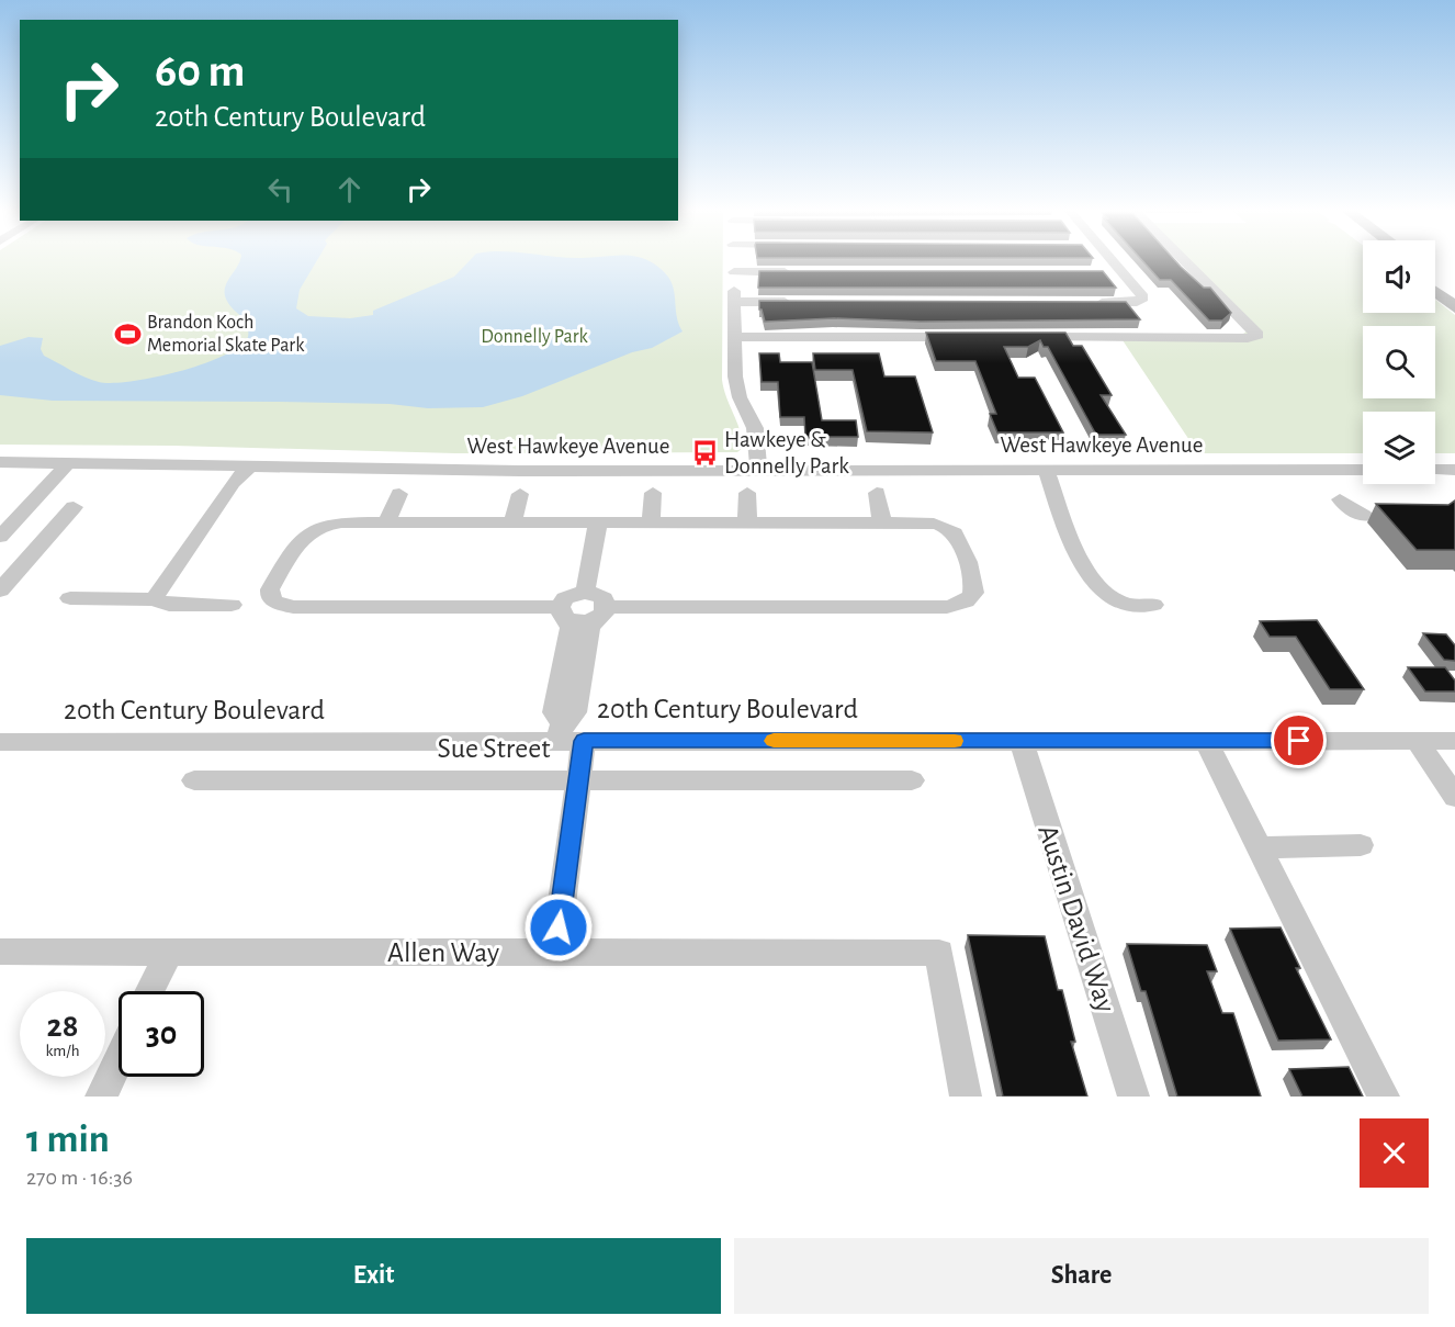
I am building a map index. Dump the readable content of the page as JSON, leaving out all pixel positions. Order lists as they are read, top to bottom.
{
  "streets": {
    "street": [
      "West Hawkeye Avenue",
      "20th Century Boulevard",
      "Sue Street",
      "Austin David Way",
      "Allen Way"
    ]
  },
  "crossings": [
    ["20th Century Boulevard", "Austin David Way"]
  ],
  "parks": ["Donnelly Park"],
  "places": {
    "sports": ["Brandon Koch Memorial Skate Park"],
    "bus stop": ["Hawkeye & Donnelly Park"]
  },
  "page": {
    "turn": ["60 m", "20th Century Boulevard"],
    "speed": "28 km/h",
    "limit": "30",
    "heading": ["1 min", "270 m · 16:36"],
    "buttons": ["Exit", "Share"]
  }
}
